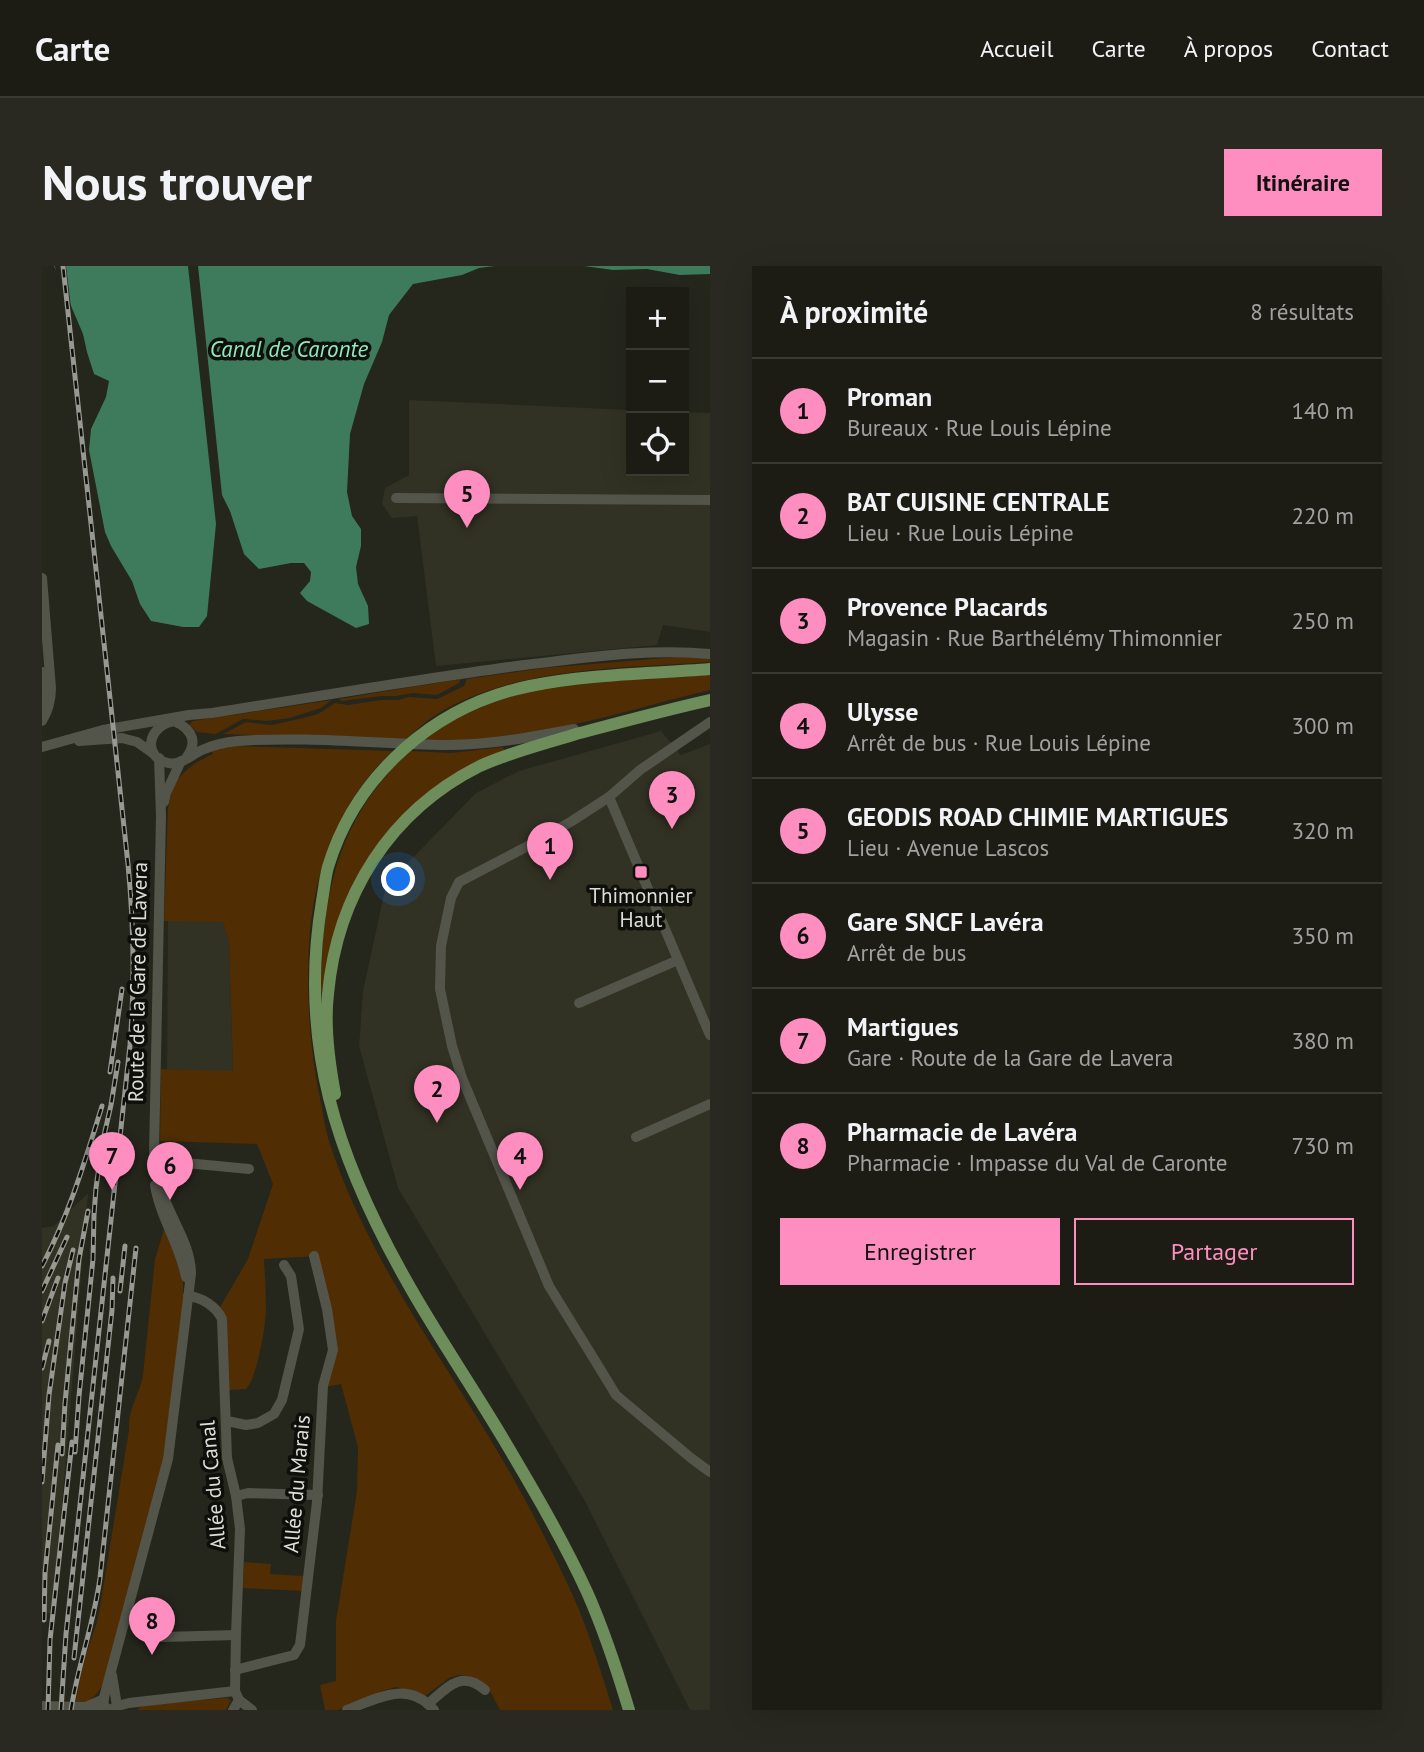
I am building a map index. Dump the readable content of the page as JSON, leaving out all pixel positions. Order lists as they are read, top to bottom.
{
  "streets": {
    "street": ["Route de la Gare de Lavera", "Allée du Marais", "Allée du Canal"]
  },
  "crossings": [
    ["Route de la Gare de Lavera", "Allée du Canal"],
    ["Allée du Marais", "Allée du Canal"]
  ],
  "water": ["Canal de Caronte"],
  "places": {
    "transit": ["Thimonnier Haut"]
  },
  "page": {
    "header": "Carte",
    "nav": [
      "Accueil",
      "Carte",
      "À propos",
      "Contact"
    ],
    "buttons": [
      "Itinéraire",
      ["Enregistrer", "Partager"]
    ],
    "title": "Nous trouver",
    "heading": ["À proximité", "8 résultats"],
    "map_buttons": ["+", "−"],
    "list": [
      {
        "mark": "1",
        "name": "Proman",
        "note": "Bureaux · Rue Louis Lépine",
        "value": "140 m"
      },
      {
        "mark": "2",
        "name": "BAT CUISINE CENTRALE",
        "note": "Lieu · Rue Louis Lépine",
        "value": "220 m"
      },
      {
        "mark": "3",
        "name": "Provence Placards",
        "note": "Magasin · Rue Barthélémy Thimonnier",
        "value": "250 m"
      },
      {
        "mark": "4",
        "name": "Ulysse",
        "note": "Arrêt de bus · Rue Louis Lépine",
        "value": "300 m"
      },
      {
        "mark": "5",
        "name": "GEODIS ROAD CHIMIE MARTIGUES",
        "note": "Lieu · Avenue Lascos",
        "value": "320 m"
      },
      {
        "mark": "6",
        "name": "Gare SNCF Lavéra",
        "note": "Arrêt de bus",
        "value": "350 m"
      },
      {
        "mark": "7",
        "name": "Martigues",
        "note": "Gare · Route de la Gare de Lavera",
        "value": "380 m"
      },
      {
        "mark": "8",
        "name": "Pharmacie de Lavéra",
        "note": "Pharmacie · Impasse du Val de Caronte",
        "value": "730 m"
      }
    ],
    "pins": [
      "5",
      "3",
      "1",
      "2",
      "4",
      "7",
      "6",
      "8"
    ]
  }
}
